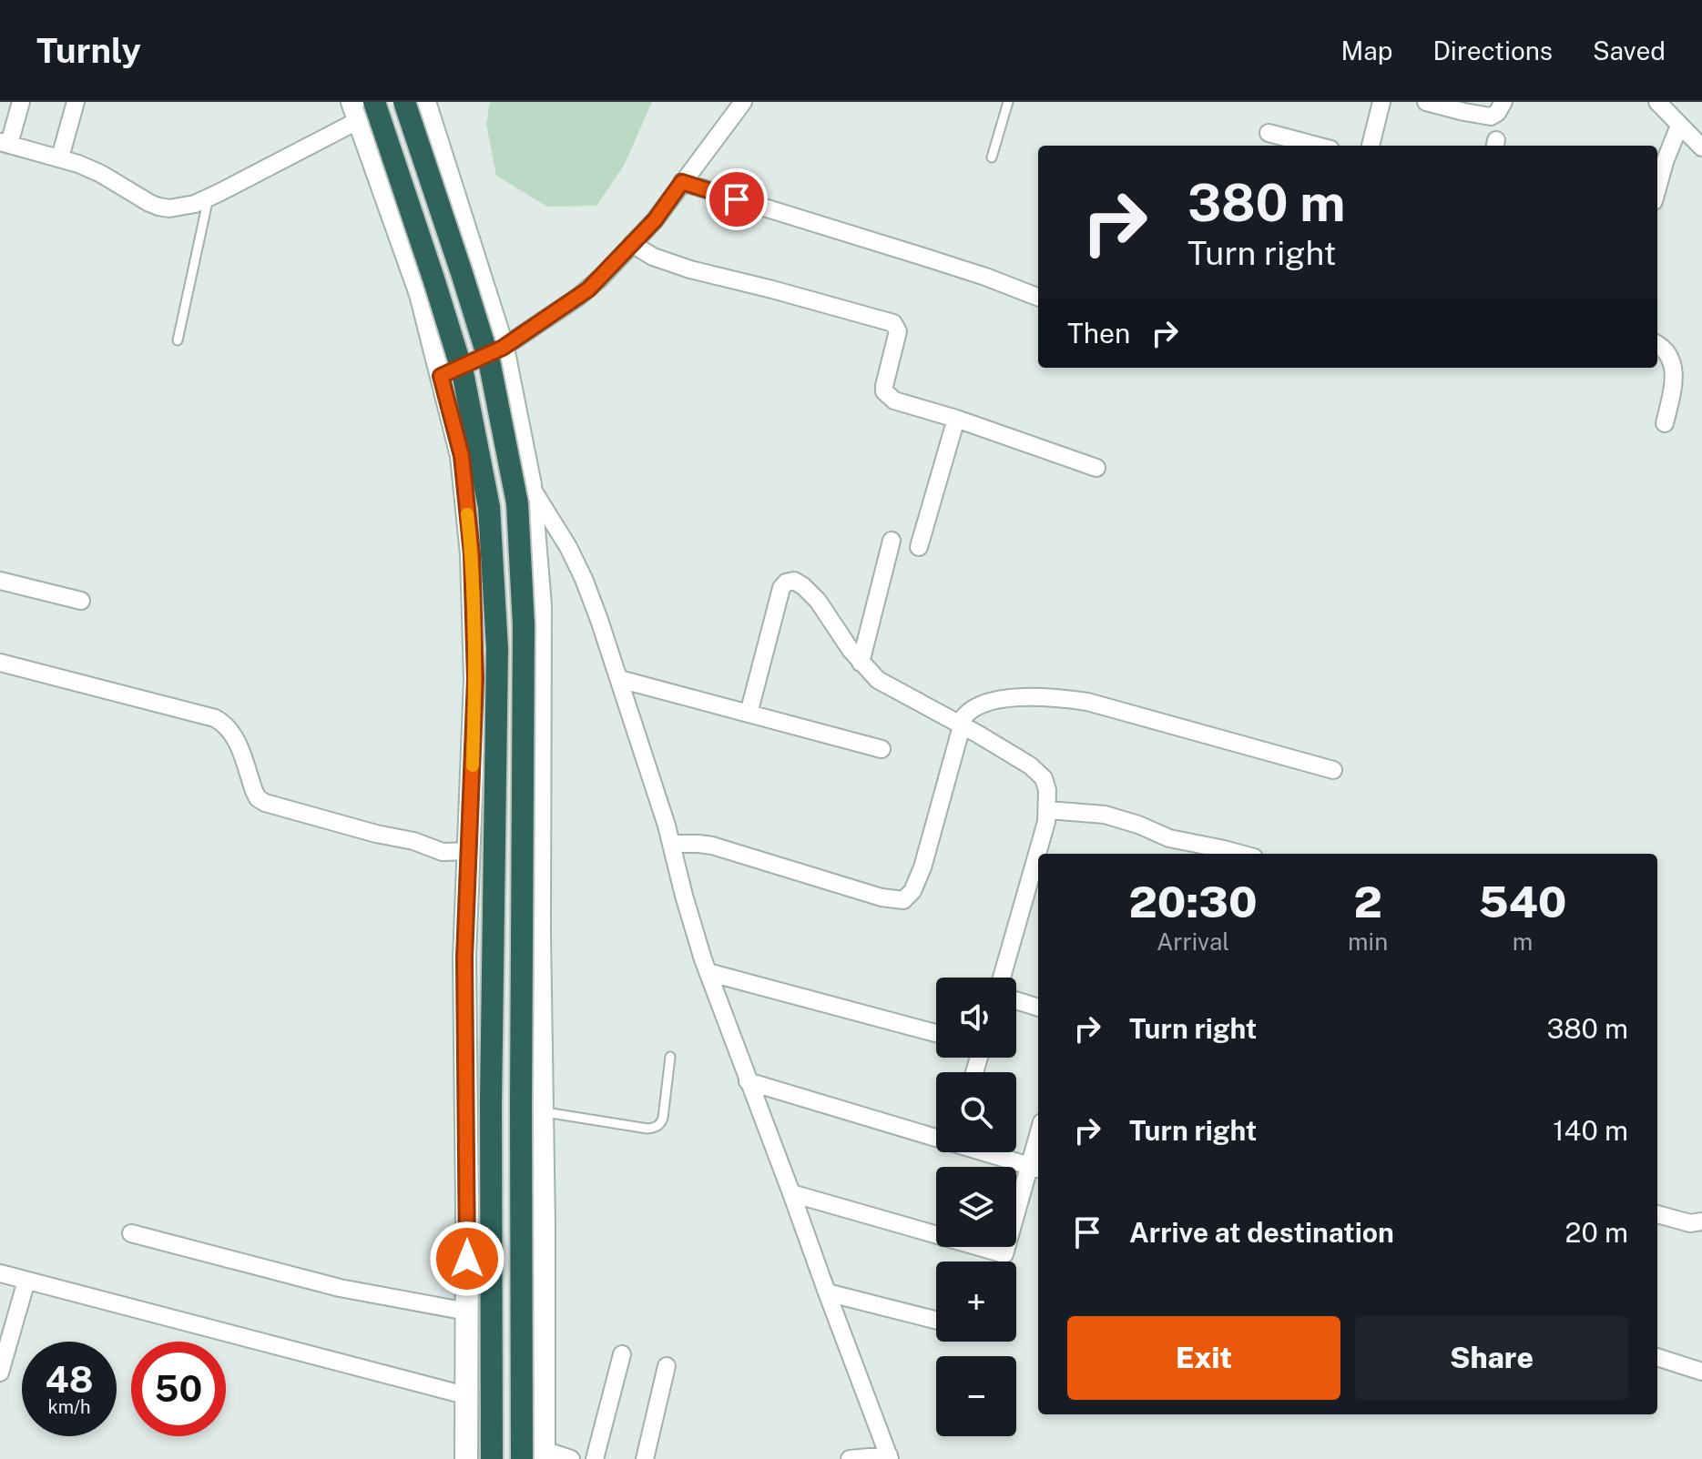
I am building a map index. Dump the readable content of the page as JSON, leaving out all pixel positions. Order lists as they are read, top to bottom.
{
  "page": {
    "header": "Turnly",
    "nav": ["Map", "Directions", "Saved"],
    "turn": ["380 m", "Turn right"],
    "then": "Then",
    "eta": [
      "20:30",
      "Arrival",
      "2",
      "min",
      "540",
      "m"
    ],
    "map_buttons": ["+", "−"],
    "list": [
      {
        "name": "Turn right",
        "value": "380 m"
      },
      {
        "name": "Turn right",
        "value": "140 m"
      },
      {
        "name": "Arrive at destination",
        "value": "20 m"
      }
    ],
    "buttons": ["Exit", "Share"],
    "speed": "48 km/h",
    "limit": "50"
  }
}
